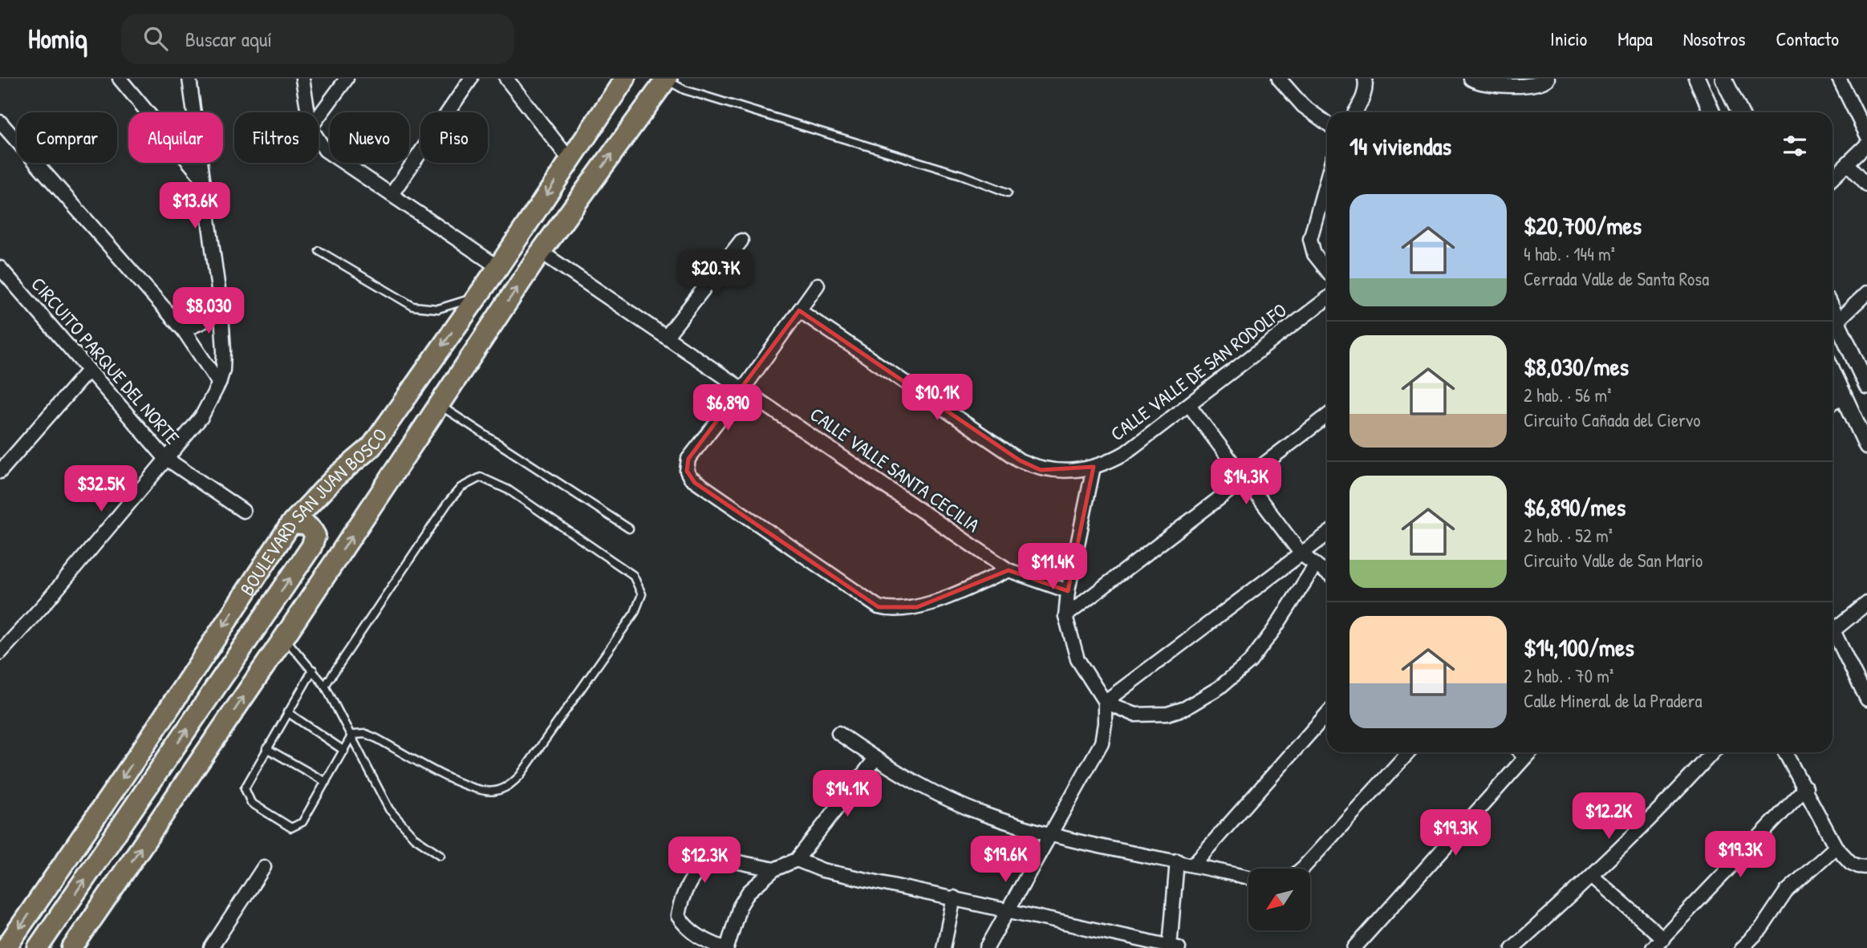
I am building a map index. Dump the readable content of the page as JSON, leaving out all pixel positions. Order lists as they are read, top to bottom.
{
  "streets": {
    "main road": ["BOULEVARD SAN JUAN BOSCO"],
    "street": ["CIRCUITO PARQUE DEL NORTE", "CALLE VALLE DE SAN RODOLFO", "CALLE VALLE SANTA CECILIA"]
  },
  "crossings": [
    ["CALLE VALLE SANTA CECILIA", "BOULEVARD SAN JUAN BOSCO"]
  ],
  "north": "bottom left",
  "page": {
    "header": "Homiq",
    "search": "Buscar aquí",
    "nav": [
      "Inicio",
      "Mapa",
      "Nosotros",
      "Contacto"
    ],
    "chip": [
      "Comprar",
      "Alquilar",
      "Filtros",
      "Nuevo",
      "Piso"
    ],
    "heading": "14 viviendas",
    "list": [
      {
        "name": "$20,700/mes",
        "note": "4 hab. · 144 m² · Cerrada Valle de Santa Rosa"
      },
      {
        "name": "$8,030/mes",
        "note": "2 hab. · 56 m² · Circuito Cañada del Ciervo"
      },
      {
        "name": "$6,890/mes",
        "note": "2 hab. · 52 m² · Circuito Valle de San Mario"
      },
      {
        "name": "$14,100/mes",
        "note": "2 hab. · 70 m² · Calle Mineral de la Pradera"
      }
    ],
    "price": [
      "$13.6K",
      "$20.7K",
      "$8,030",
      "$10.1K",
      "$6,890",
      "$14.3K",
      "$32.5K",
      "$11.4K",
      "$14.1K",
      "$12.2K",
      "$19.3K",
      "$19.3K",
      "$19.6K",
      "$12.3K"
    ]
  }
}
